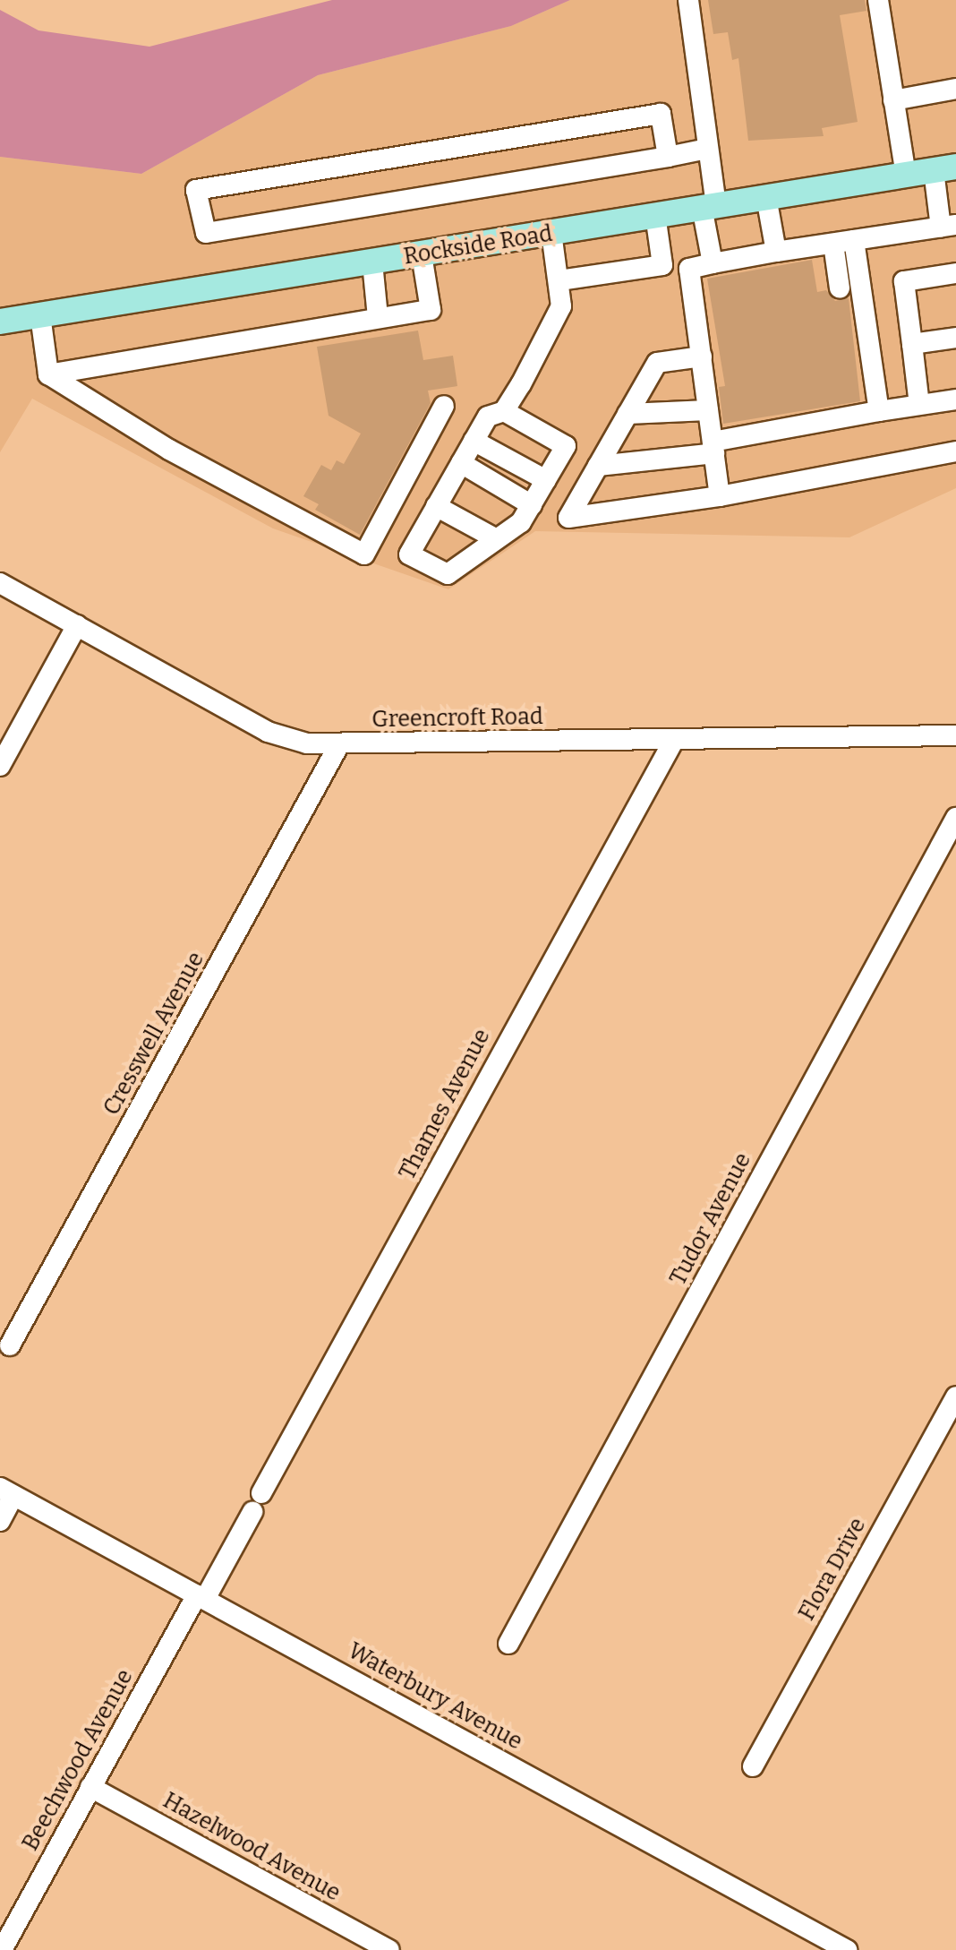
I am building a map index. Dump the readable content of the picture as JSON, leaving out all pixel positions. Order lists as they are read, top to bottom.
{
  "streets": {
    "main road": ["Rockside Road"],
    "street": [
      "Greencroft Road",
      "Cresswell Avenue",
      "Thames Avenue",
      "Tudor Avenue",
      "Flora Drive",
      "Waterbury Avenue",
      "Beechwood Avenue",
      "Hazelwood Avenue"
    ]
  },
  "crossings": [
    ["Greencroft Road", "Cresswell Avenue"],
    ["Greencroft Road", "Thames Avenue"],
    ["Thames Avenue", "Beechwood Avenue"],
    ["Waterbury Avenue", "Beechwood Avenue"],
    ["Beechwood Avenue", "Hazelwood Avenue"]
  ]
}
